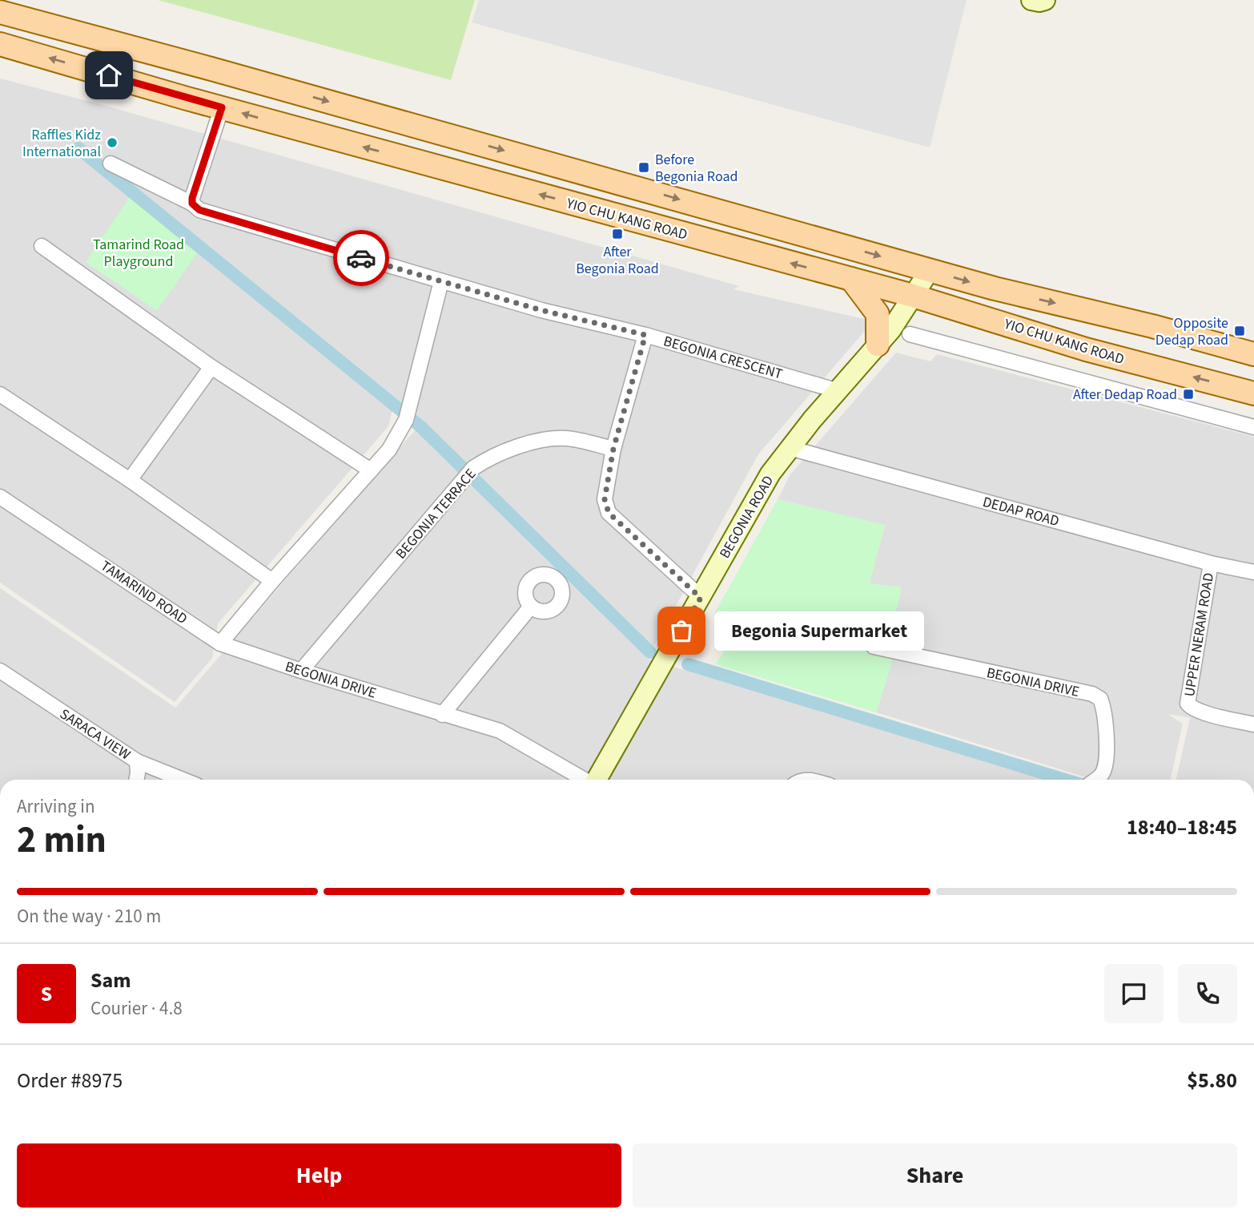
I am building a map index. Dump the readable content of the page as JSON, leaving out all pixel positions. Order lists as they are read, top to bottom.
{
  "streets": {
    "main road": ["YIO CHU KANG ROAD"],
    "street": [
      "BEGONIA CRESCENT",
      "DEDAP ROAD",
      "BEGONIA TERRACE",
      "BEGONIA ROAD",
      "TAMARIND ROAD",
      "UPPER NERAM ROAD",
      "BEGONIA DRIVE",
      "SARACA VIEW"
    ]
  },
  "crossings": [
    ["YIO CHU KANG ROAD", "BEGONIA ROAD"],
    ["BEGONIA CRESCENT", "BEGONIA TERRACE"],
    ["BEGONIA CRESCENT", "BEGONIA ROAD"],
    ["DEDAP ROAD", "BEGONIA ROAD"],
    ["DEDAP ROAD", "UPPER NERAM ROAD"],
    ["BEGONIA TERRACE", "BEGONIA DRIVE"],
    ["TAMARIND ROAD", "BEGONIA DRIVE"]
  ],
  "parks": ["Tamarind Road Playground"],
  "places": {
    "other": ["Raffles Kidz International", "Begonia Supermarket"],
    "transit": [
      "Before Begonia Road",
      "After Begonia Road",
      "Opposite Dedap Road",
      "After Dedap Road"
    ]
  },
  "page": {
    "bubble": "Begonia Supermarket",
    "heading": ["2 min", "Arriving in", "18:40–18:45"],
    "panel": [
      "Sam",
      "Courier · 4.8",
      "Order #8975",
      "$5.80"
    ],
    "bar": "On the way · 210 m",
    "round": "S",
    "buttons": ["Help", "Share"]
  }
}
